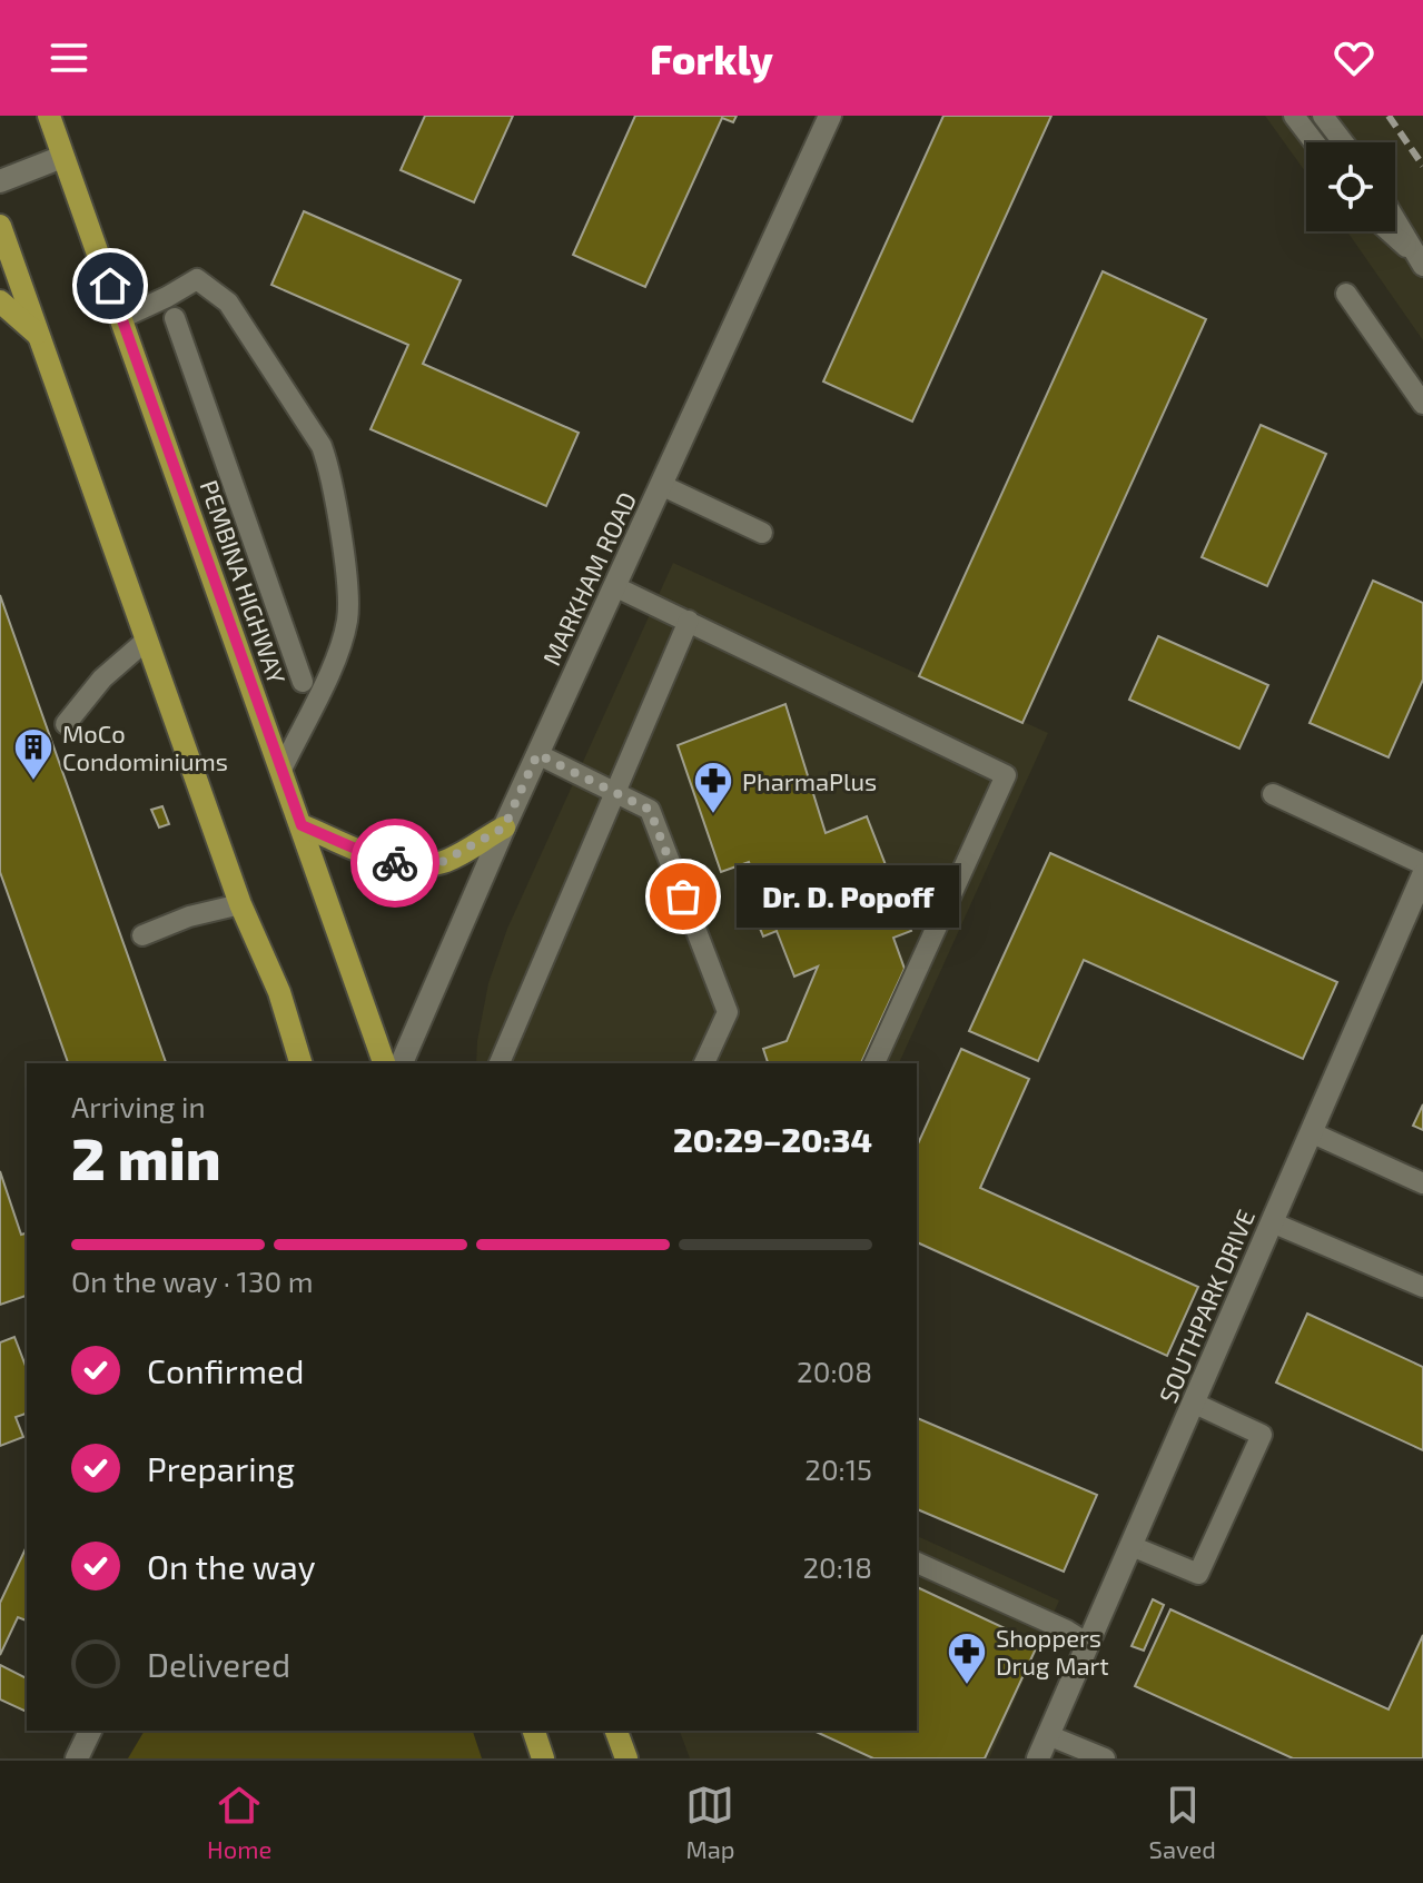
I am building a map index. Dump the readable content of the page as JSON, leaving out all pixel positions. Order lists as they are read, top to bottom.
{
  "streets": {
    "main road": ["PEMBINA HIGHWAY"],
    "street": ["MARKHAM ROAD", "SOUTHPARK DRIVE"]
  },
  "places": {
    "building": ["MoCo Condominiums"],
    "pharmacy": ["PharmaPlus", "Shoppers Drug Mart"],
    "other": ["Dr. D. Popoff"]
  },
  "page": {
    "header": "Forkly",
    "bubble": "Dr. D. Popoff",
    "heading": ["2 min", "Arriving in", "20:29–20:34"],
    "bar": "On the way · 130 m",
    "list": [
      ["Confirmed", "20:08"],
      ["Preparing", "20:15"],
      ["On the way", "20:18"],
      "Delivered"
    ],
    "tabs": ["Home", "Map", "Saved"]
  }
}
